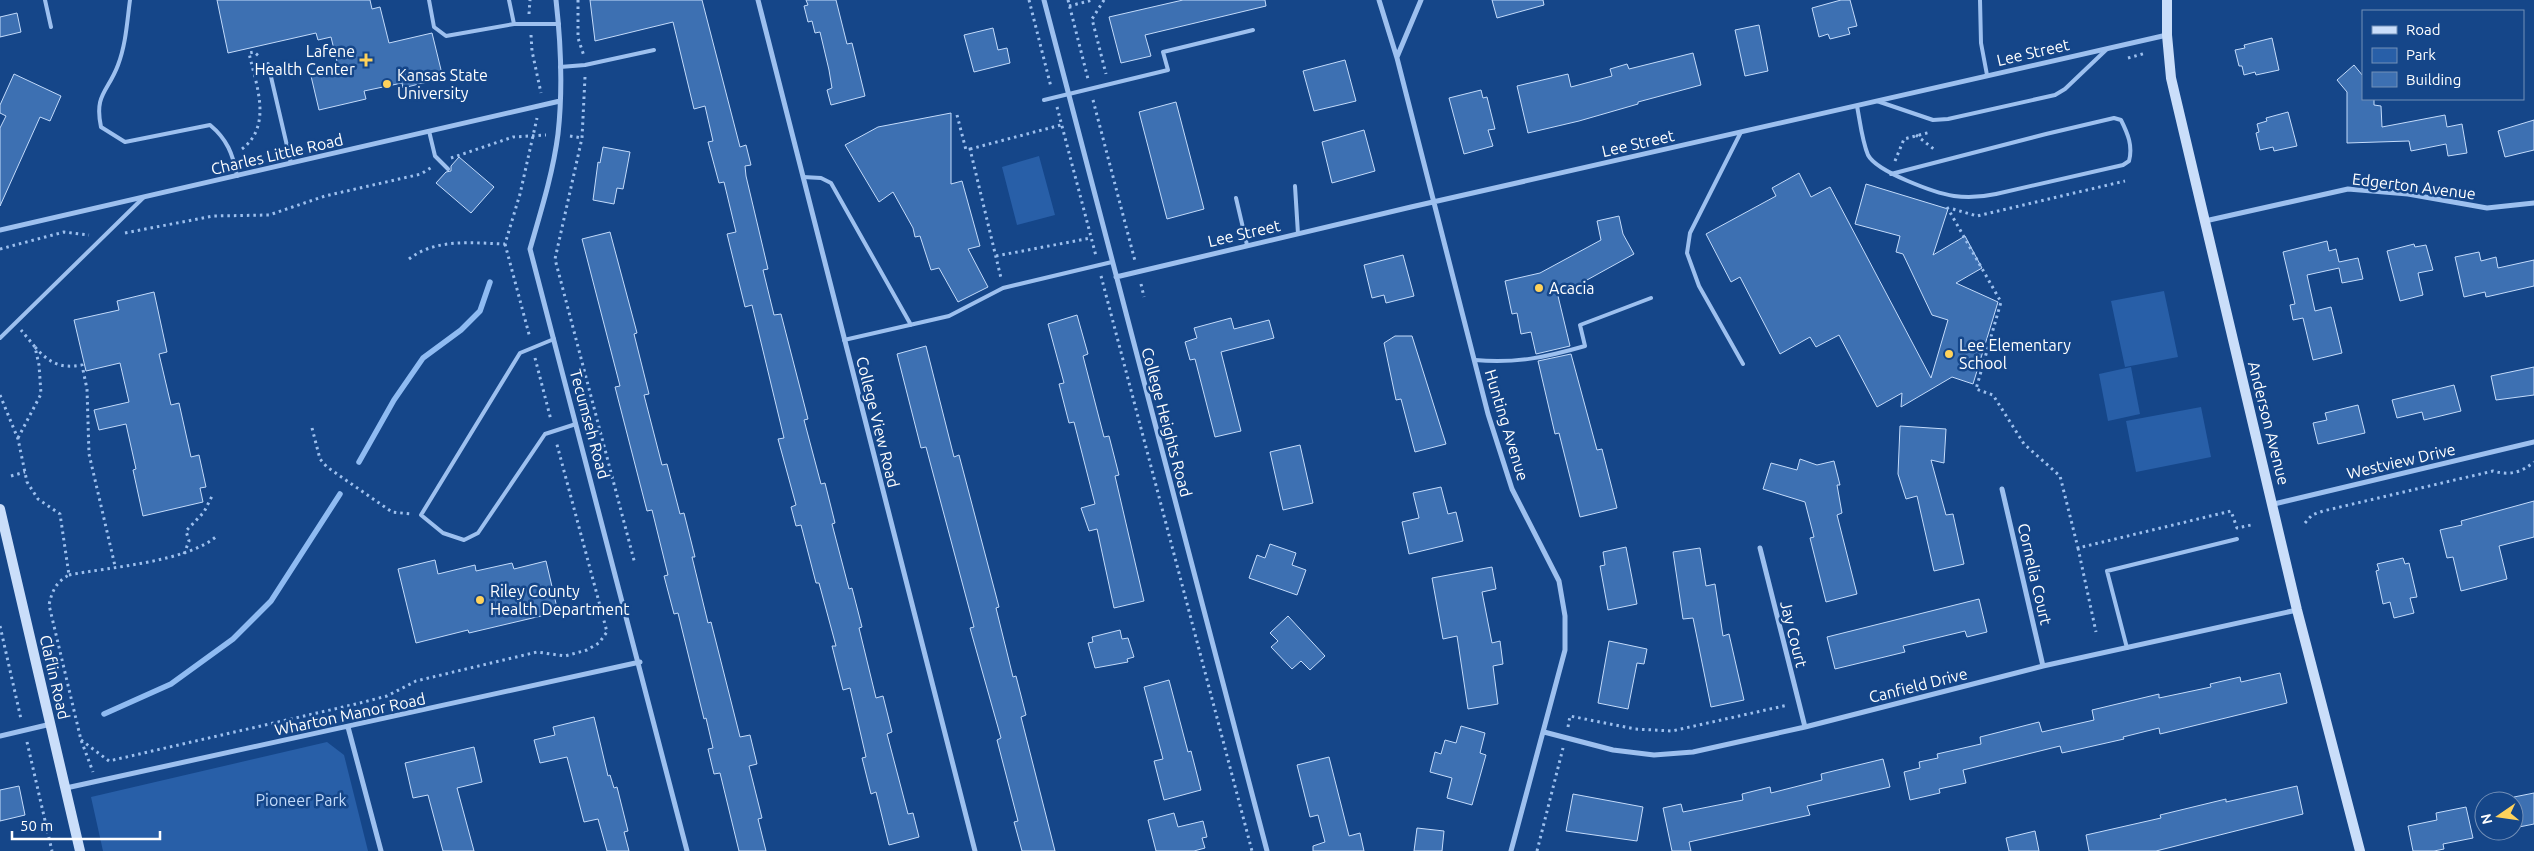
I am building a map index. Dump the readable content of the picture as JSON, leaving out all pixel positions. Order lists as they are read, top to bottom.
{
  "streets": {
    "main road": ["Anderson Avenue", "Claflin Road"],
    "street": [
      "Lee Street",
      "Charles Little Road",
      "Edgerton Avenue",
      "College View Road",
      "College Heights Road",
      "Tecumseh Road",
      "Hunting Avenue",
      "Westview Drive",
      "Cornelia Court",
      "Jay Court",
      "Canfield Drive",
      "Wharton Manor Road"
    ]
  },
  "crossings": [
    ["Lee Street", "College Heights Road"],
    ["Lee Street", "Anderson Avenue"],
    ["Lee Street", "Hunting Avenue"],
    ["Charles Little Road", "Tecumseh Road"],
    ["Edgerton Avenue", "Anderson Avenue"],
    ["Anderson Avenue", "Westview Drive"],
    ["Anderson Avenue", "Canfield Drive"],
    ["Tecumseh Road", "Wharton Manor Road"],
    ["Hunting Avenue", "Canfield Drive"],
    ["Cornelia Court", "Canfield Drive"],
    ["Jay Court", "Canfield Drive"],
    ["Claflin Road", "Wharton Manor Road"]
  ],
  "parks": ["Pioneer Park"],
  "places": {
    "health": ["Lafene Health Center"],
    "other": [
      "Kansas State University",
      "Acacia",
      "Lee Elementary School",
      "Riley County Health Department"
    ]
  },
  "legend": ["Road", "Park", "Building"],
  "scale_bar": "50 m",
  "north": "left"
}
